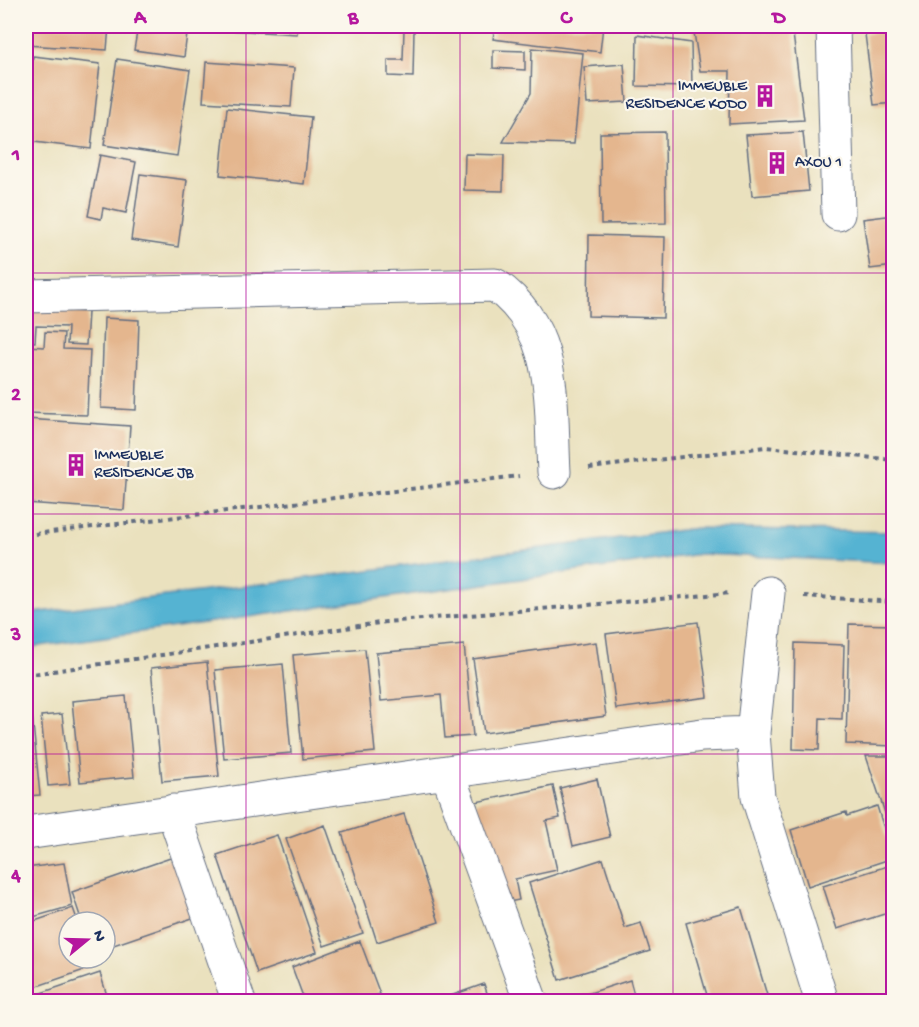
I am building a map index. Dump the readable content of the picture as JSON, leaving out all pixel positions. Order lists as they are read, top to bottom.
{
  "places": {
    "building": ["IMMEUBLE RESIDENCE KODO", "AXOU 1", "IMMEUBLE RESIDENCE JB"]
  },
  "north": "right",
  "grid": {
    "columns": [
      "A",
      "B",
      "C",
      "D"
    ],
    "rows": [
      "1",
      "2",
      "3",
      "4"
    ]
  }
}
